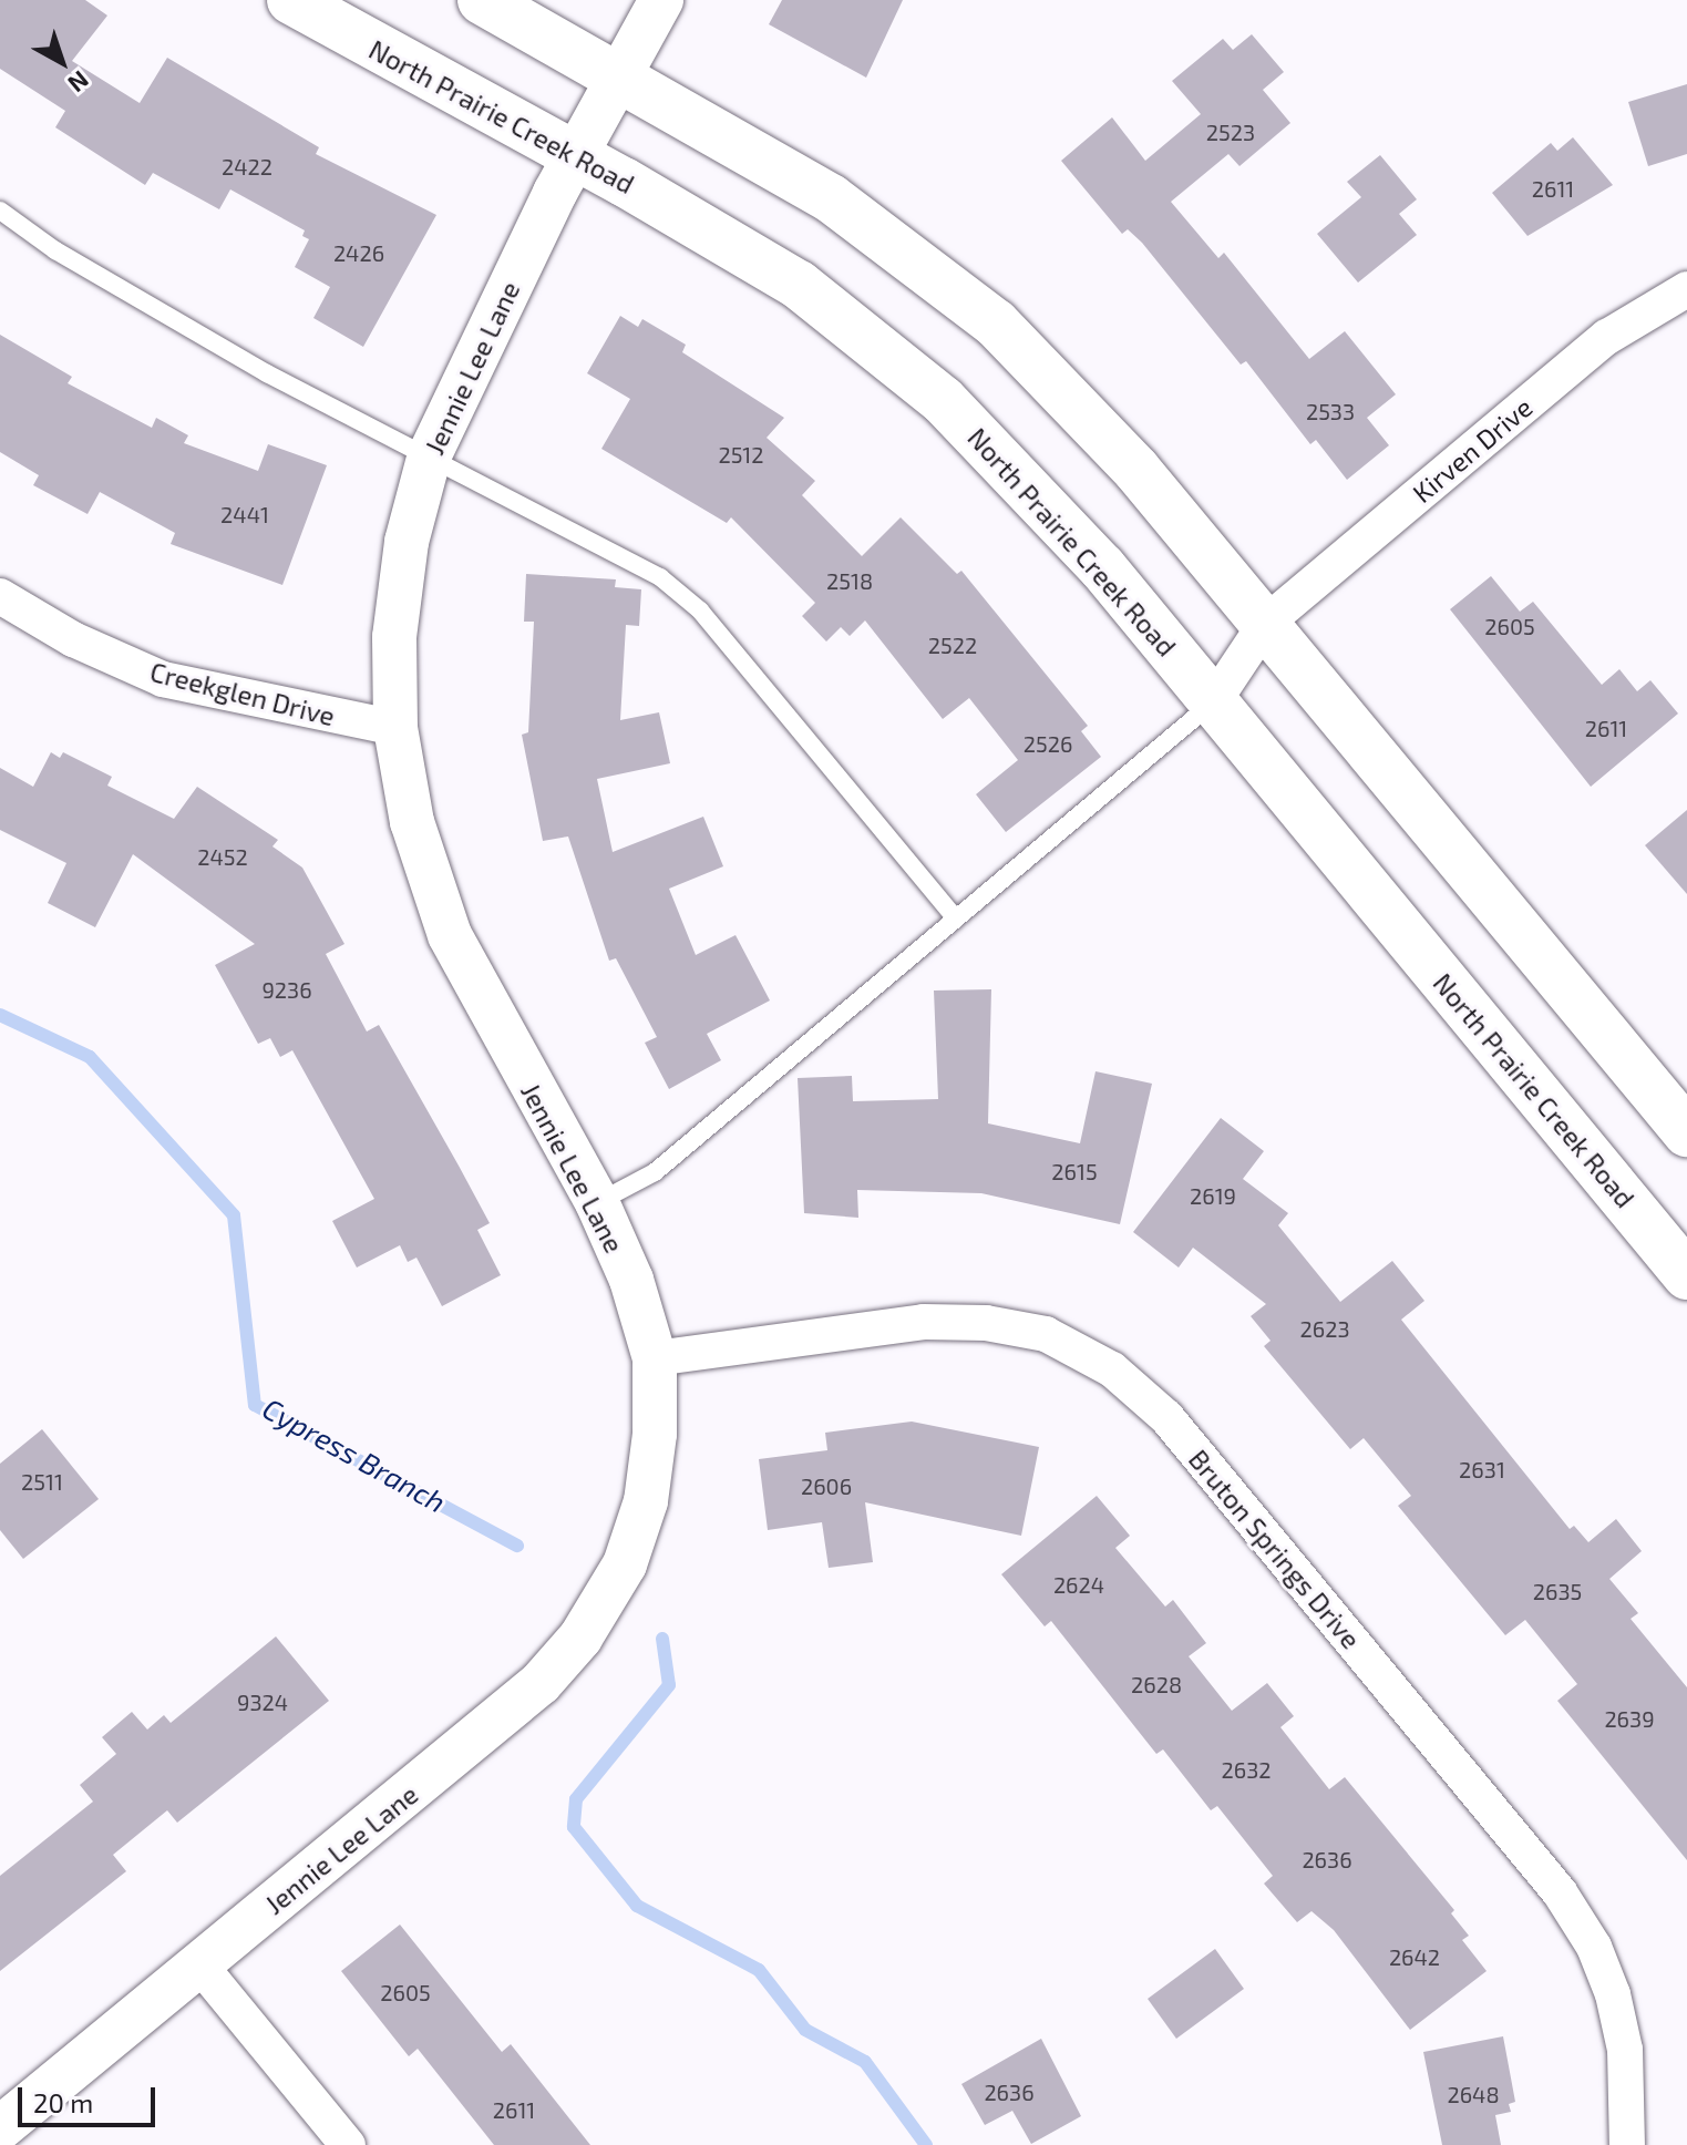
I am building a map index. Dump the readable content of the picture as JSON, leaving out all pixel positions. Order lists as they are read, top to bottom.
{
  "streets": {
    "main road": ["North Prairie Creek Road"],
    "street": [
      "Jennie Lee Lane",
      "Kirven Drive",
      "Creekglen Drive",
      "Bruton Springs Drive"
    ]
  },
  "crossings": [
    ["North Prairie Creek Road", "Jennie Lee Lane"],
    ["North Prairie Creek Road", "Kirven Drive"],
    ["Jennie Lee Lane", "Creekglen Drive"],
    ["Jennie Lee Lane", "Bruton Springs Drive"]
  ],
  "water": ["Cypress Branch"],
  "house_numbers": [
    "2523",
    "2422",
    "2611",
    "2426",
    "2533",
    "2512",
    "2441",
    "2518",
    "2605",
    "2522",
    "2611",
    "2526",
    "2452",
    "9236",
    "2615",
    "2619",
    "2623",
    "2631",
    "2511",
    "2606",
    "2624",
    "2635",
    "2628",
    "9324",
    "2639",
    "2632",
    "2636",
    "2642",
    "2605",
    "2636",
    "2648",
    "2611"
  ],
  "scale_bar": "20 m",
  "north": "bottom right"
}
